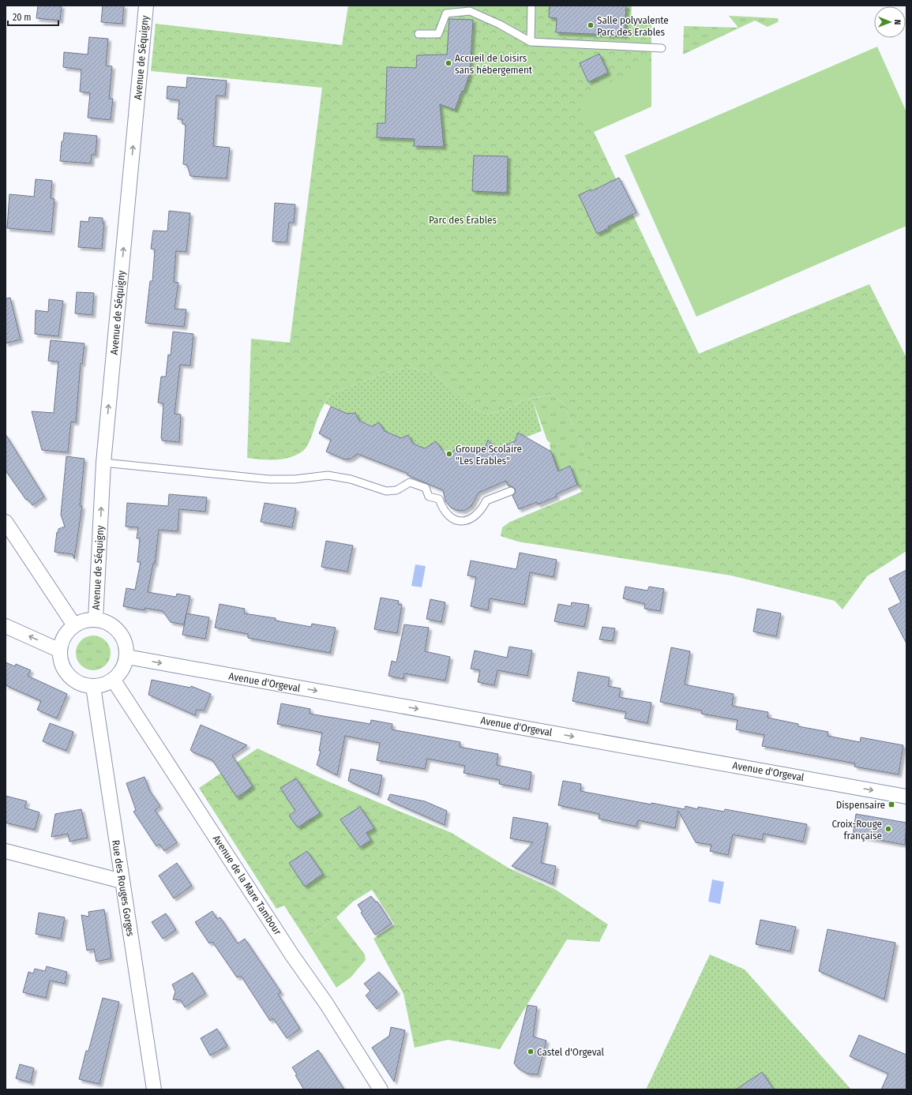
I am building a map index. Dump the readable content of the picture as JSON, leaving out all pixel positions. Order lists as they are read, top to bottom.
{
  "streets": {
    "street": [
      "Avenue de Séquigny",
      "Avenue d'Orgeval",
      "Avenue de la Mare Tambour",
      "Rue des Rouges Gorges"
    ]
  },
  "crossings": [
    ["Avenue de Séquigny", "Avenue d'Orgeval"],
    ["Avenue de Séquigny", "Avenue de la Mare Tambour"],
    ["Avenue de Séquigny", "Rue des Rouges Gorges"],
    ["Avenue d'Orgeval", "Avenue de la Mare Tambour"],
    ["Avenue d'Orgeval", "Rue des Rouges Gorges"],
    ["Avenue de la Mare Tambour", "Rue des Rouges Gorges"]
  ],
  "one_way": ["Avenue de Séquigny", "Avenue d'Orgeval"],
  "parks": ["Parc des Érables"],
  "places": {
    "other": [
      "Salle polyvalente Parc des Erables",
      "Accueil de Loisirs sans hébergement",
      "Groupe Scolaire \"Les Erables\"",
      "Croix-Rouge française",
      "Castel d'Orgeval"
    ],
    "transit": ["Dispensaire"]
  },
  "scale_bar": "20 m",
  "north": "right"
}
